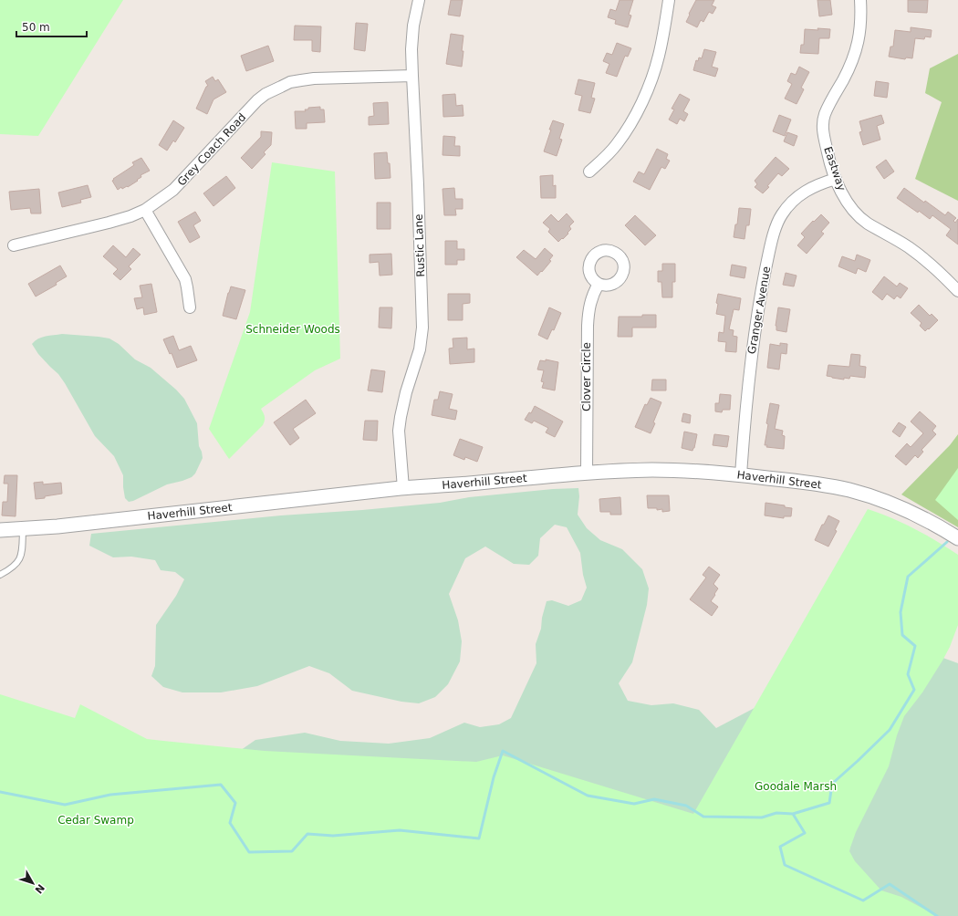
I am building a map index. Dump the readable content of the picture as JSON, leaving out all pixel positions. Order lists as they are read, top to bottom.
{
  "streets": {
    "street": [
      "Grey Coach Road",
      "Eastway",
      "Rustic Lane",
      "Granger Avenue",
      "Clover Circle",
      "Haverhill Street"
    ]
  },
  "crossings": [
    ["Grey Coach Road", "Rustic Lane"],
    ["Eastway", "Granger Avenue"],
    ["Rustic Lane", "Haverhill Street"],
    ["Granger Avenue", "Haverhill Street"],
    ["Clover Circle", "Haverhill Street"]
  ],
  "parks": ["Schneider Woods", "Goodale Marsh", "Cedar Swamp"],
  "scale_bar": "50 m",
  "north": "bottom right"
}
